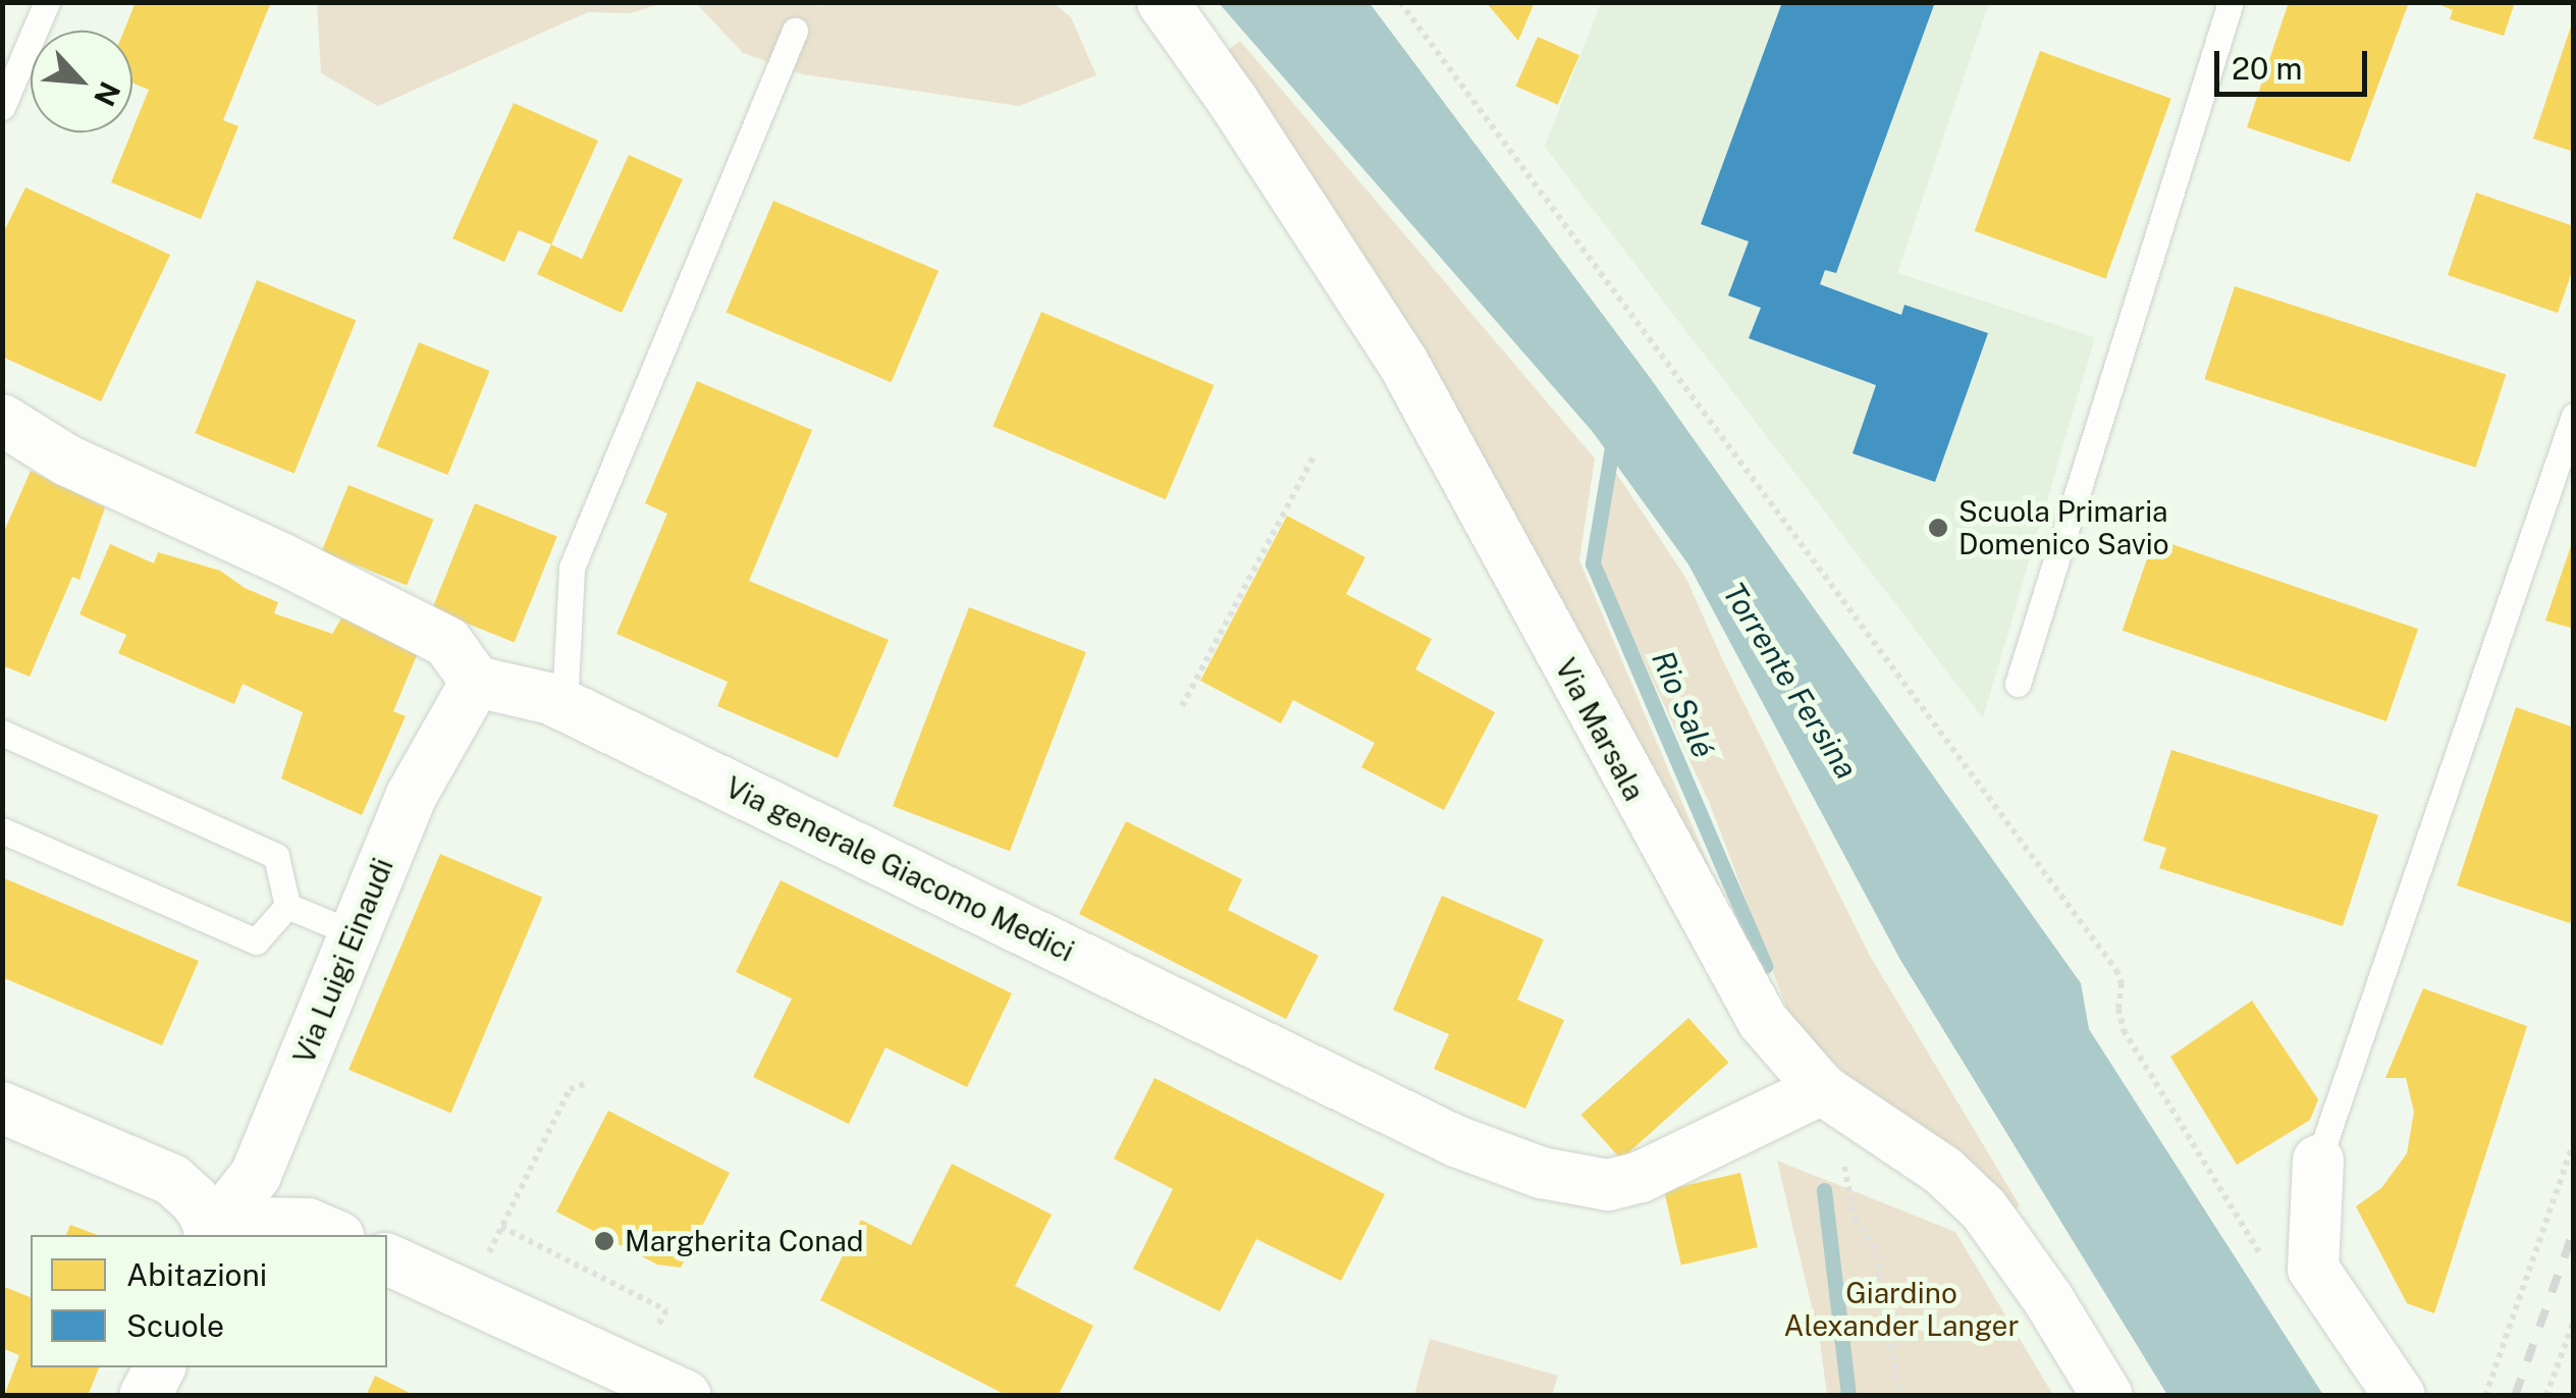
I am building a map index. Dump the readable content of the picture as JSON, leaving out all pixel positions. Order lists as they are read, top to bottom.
{
  "streets": {
    "street": ["Via Marsala", "Via generale Giacomo Medici", "Via Luigi Einaudi"]
  },
  "crossings": [
    ["Via Marsala", "Via generale Giacomo Medici"],
    ["Via generale Giacomo Medici", "Via Luigi Einaudi"]
  ],
  "water": ["Torrente Fersina", "Rio Salé"],
  "parks": ["Giardino Alexander Langer"],
  "places": ["Scuola Primaria Domenico Savio", "Margherita Conad"],
  "legend": ["Abitazioni", "Scuole"],
  "scale_bar": "20 m",
  "north": "bottom right"
}
